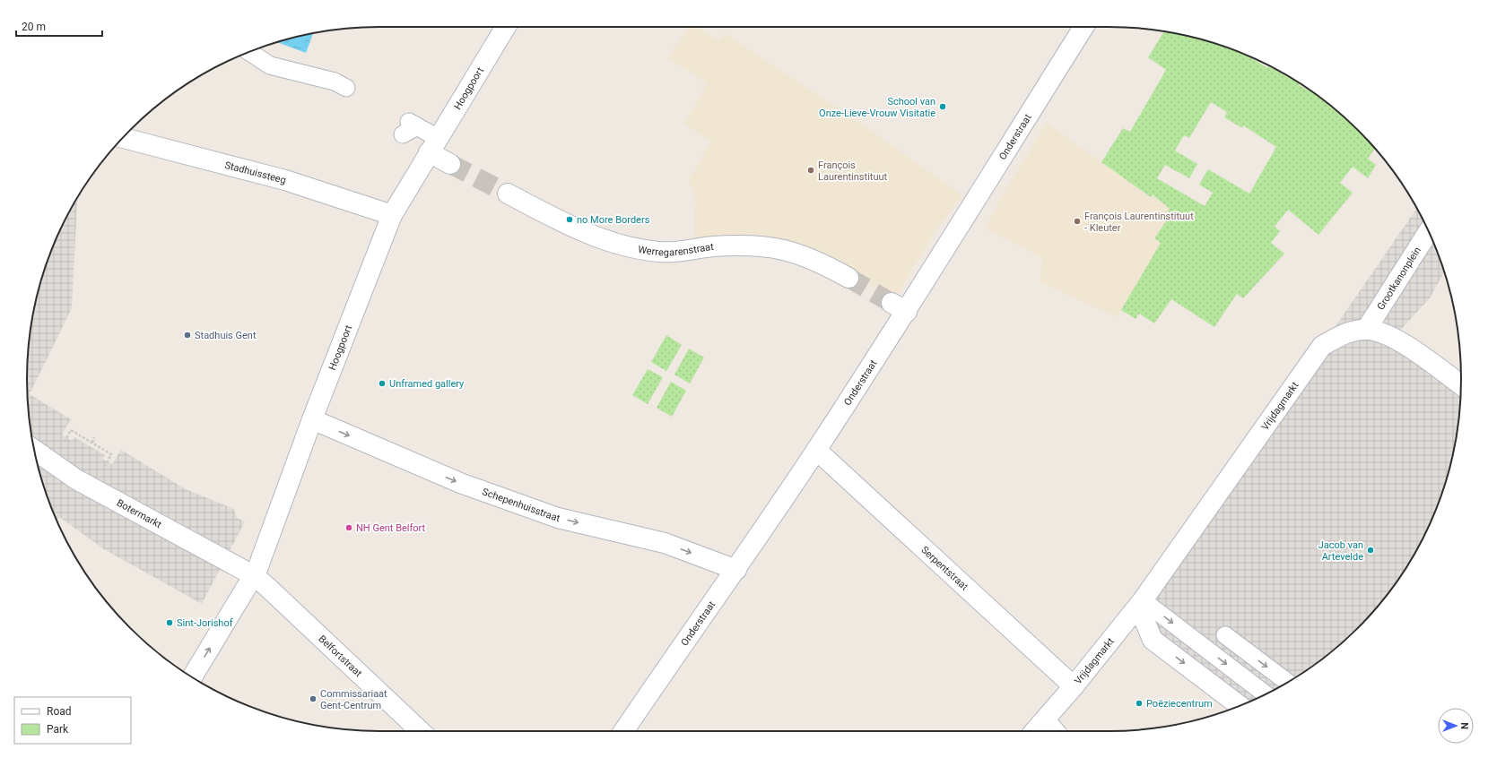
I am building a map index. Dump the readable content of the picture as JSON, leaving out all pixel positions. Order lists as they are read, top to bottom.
{
  "streets": {
    "street": [
      "Hoogpoort",
      "Onderstraat",
      "Stadhuissteeg",
      "Werregarenstraat",
      "Grootkanonplein",
      "Vrijdagmarkt",
      "Schepenhuisstraat",
      "Botermarkt",
      "Serpentstraat",
      "Belfortstraat"
    ]
  },
  "crossings": [
    ["Hoogpoort", "Stadhuissteeg"],
    ["Hoogpoort", "Schepenhuisstraat"],
    ["Hoogpoort", "Botermarkt"],
    ["Hoogpoort", "Belfortstraat"],
    ["Onderstraat", "Schepenhuisstraat"],
    ["Onderstraat", "Serpentstraat"],
    ["Grootkanonplein", "Vrijdagmarkt"],
    ["Vrijdagmarkt", "Serpentstraat"],
    ["Botermarkt", "Belfortstraat"]
  ],
  "one_way": ["Schepenhuisstraat"],
  "places": [
    "School van Onze-Lieve-Vrouw Visitatie",
    "François Laurentinstituut",
    "no More Borders",
    "François Laurentinstituut - Kleuter",
    "Stadhuis Gent",
    "Unframed gallery",
    "NH Gent Belfort",
    "Jacob van Artevelde",
    "Sint-Jorishof",
    "Commissariaat Gent-Centrum",
    "Poëziecentrum"
  ],
  "legend": ["Road", "Park"],
  "scale_bar": "20 m",
  "north": "right"
}
